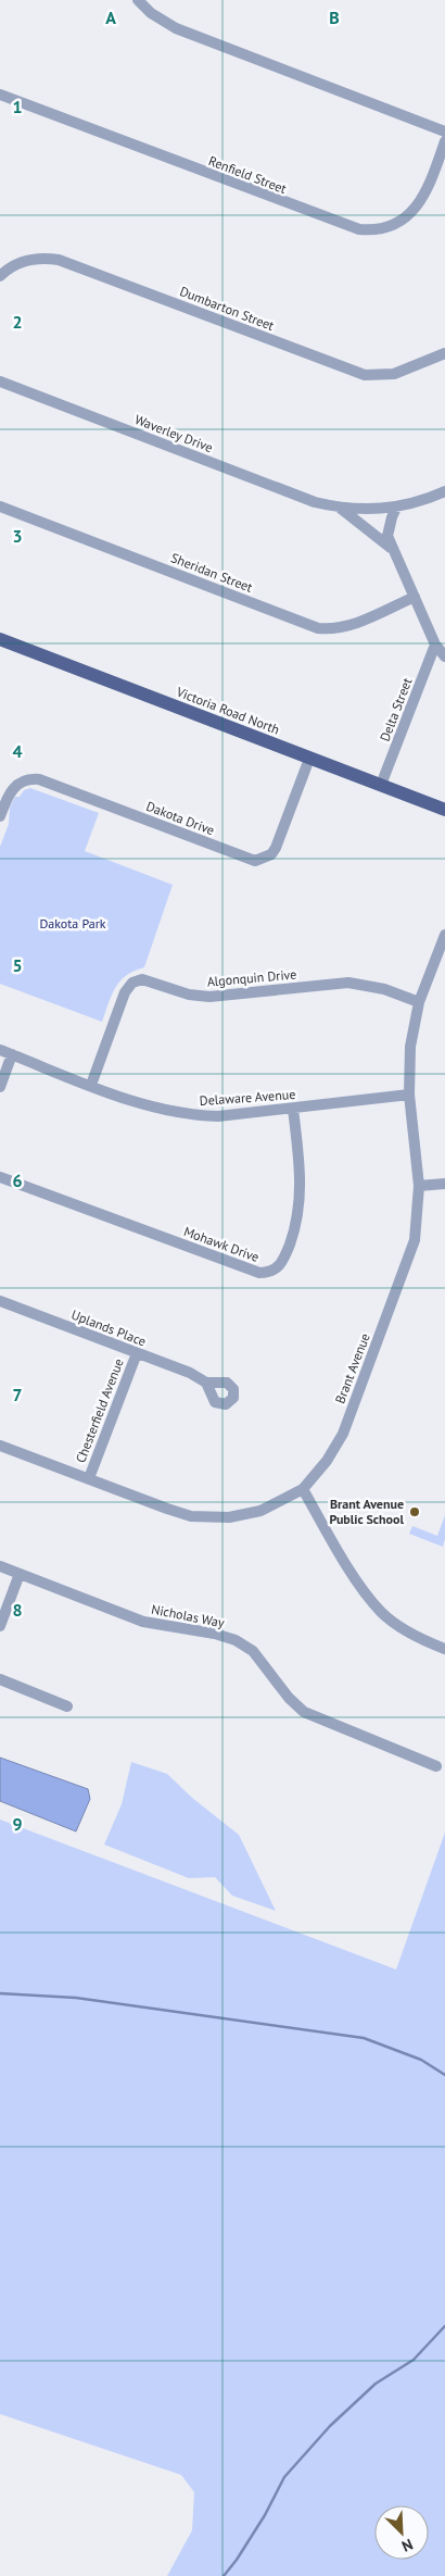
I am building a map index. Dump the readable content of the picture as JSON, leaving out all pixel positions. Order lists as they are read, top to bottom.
{
  "streets": {
    "main road": ["Victoria Road North"],
    "street": [
      "Renfield Street",
      "Dumbarton Street",
      "Waverley Drive",
      "Sheridan Street",
      "Delta Street",
      "Dakota Drive",
      "Algonquin Drive",
      "Delaware Avenue",
      "Mohawk Drive",
      "Uplands Place",
      "Brant Avenue",
      "Chesterfield Avenue",
      "Nicholas Way"
    ]
  },
  "crossings": [
    ["Delta Street", "Victoria Road North"],
    ["Victoria Road North", "Dakota Drive"],
    ["Algonquin Drive", "Delaware Avenue"],
    ["Algonquin Drive", "Brant Avenue"],
    ["Delaware Avenue", "Mohawk Drive"],
    ["Delaware Avenue", "Brant Avenue"],
    ["Uplands Place", "Chesterfield Avenue"],
    ["Brant Avenue", "Chesterfield Avenue"]
  ],
  "parks": ["Dakota Park"],
  "places": ["Brant Avenue Public School"],
  "north": "bottom right",
  "grid": {
    "columns": ["A", "B"],
    "rows": [
      "1",
      "2",
      "3",
      "4",
      "5",
      "6",
      "7",
      "8",
      "9"
    ]
  }
}
